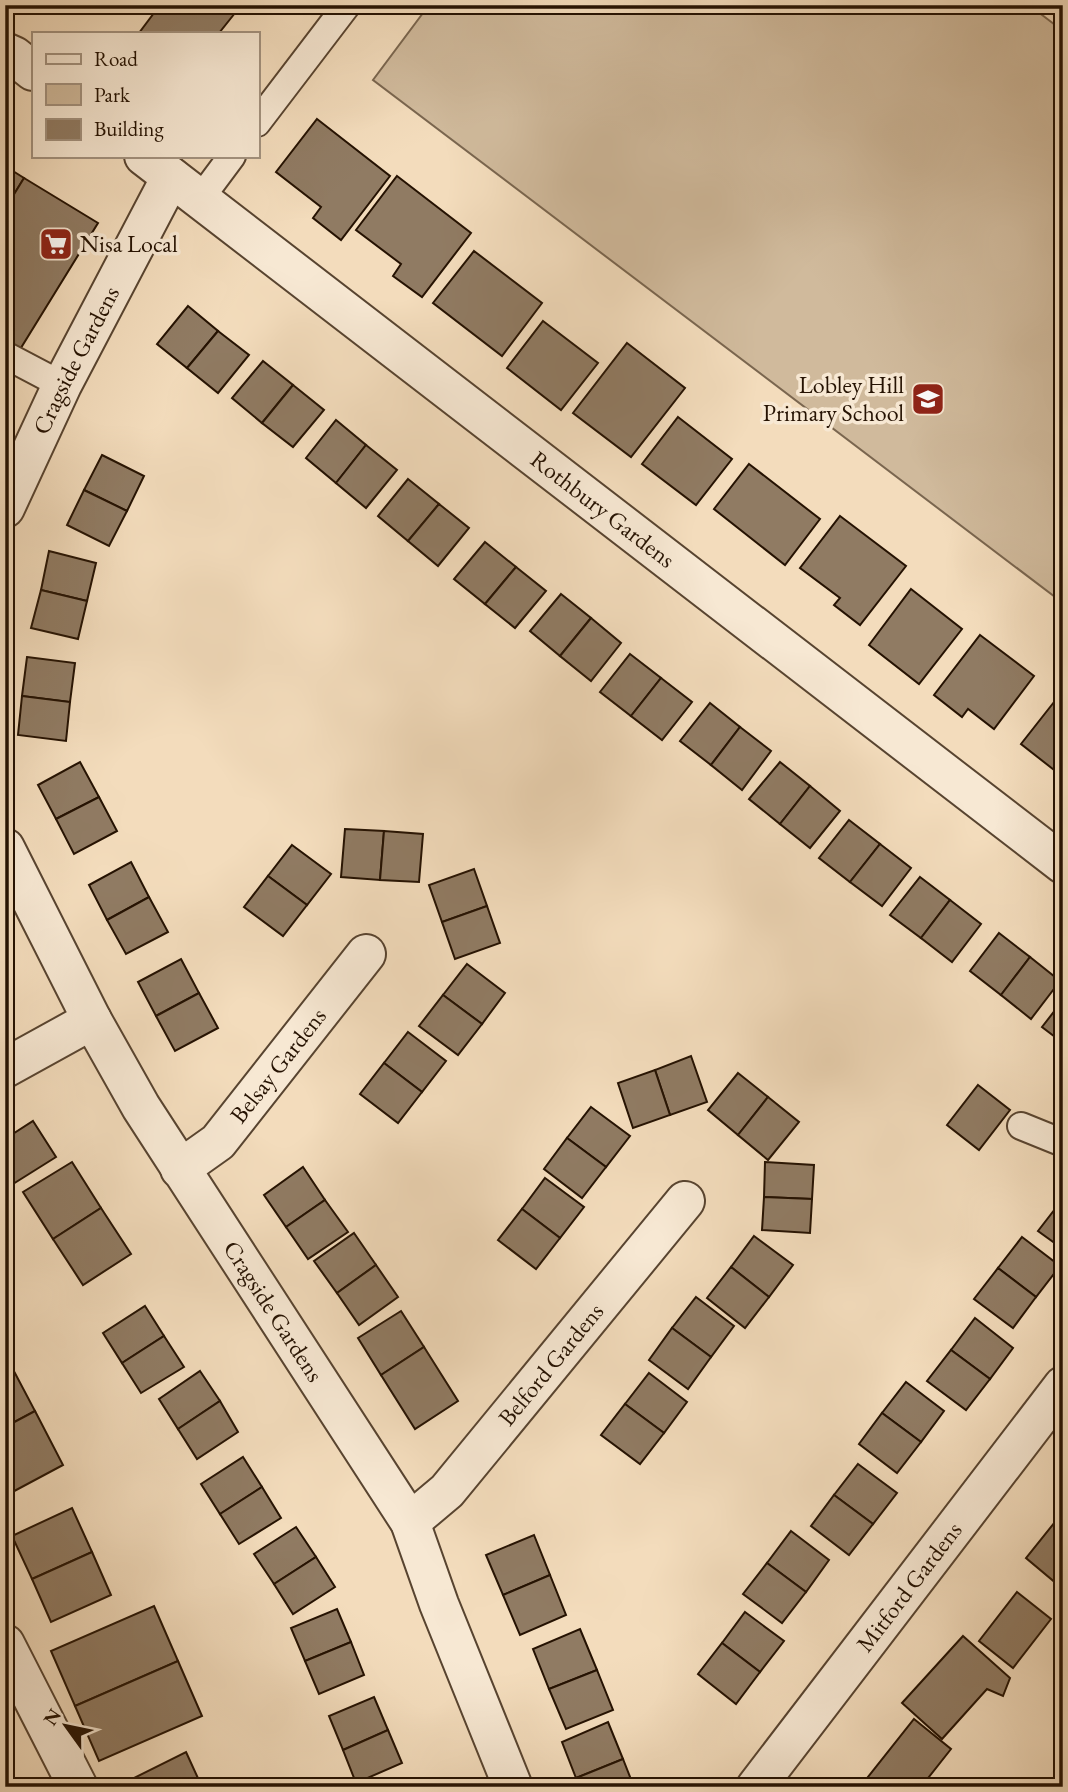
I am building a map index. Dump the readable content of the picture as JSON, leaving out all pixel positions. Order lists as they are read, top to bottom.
{
  "streets": {
    "street": [
      "Cragside Gardens",
      "Rothbury Gardens",
      "Belsay Gardens",
      "Belford Gardens",
      "Mitford Gardens"
    ]
  },
  "crossings": [
    ["Cragside Gardens", "Rothbury Gardens"],
    ["Cragside Gardens", "Belsay Gardens"],
    ["Cragside Gardens", "Belford Gardens"]
  ],
  "places": {
    "supermarket": ["Nisa Local"],
    "school or university": ["Lobley Hill Primary School"]
  },
  "legend": ["Road", "Park", "Building"],
  "north": "top left"
}
